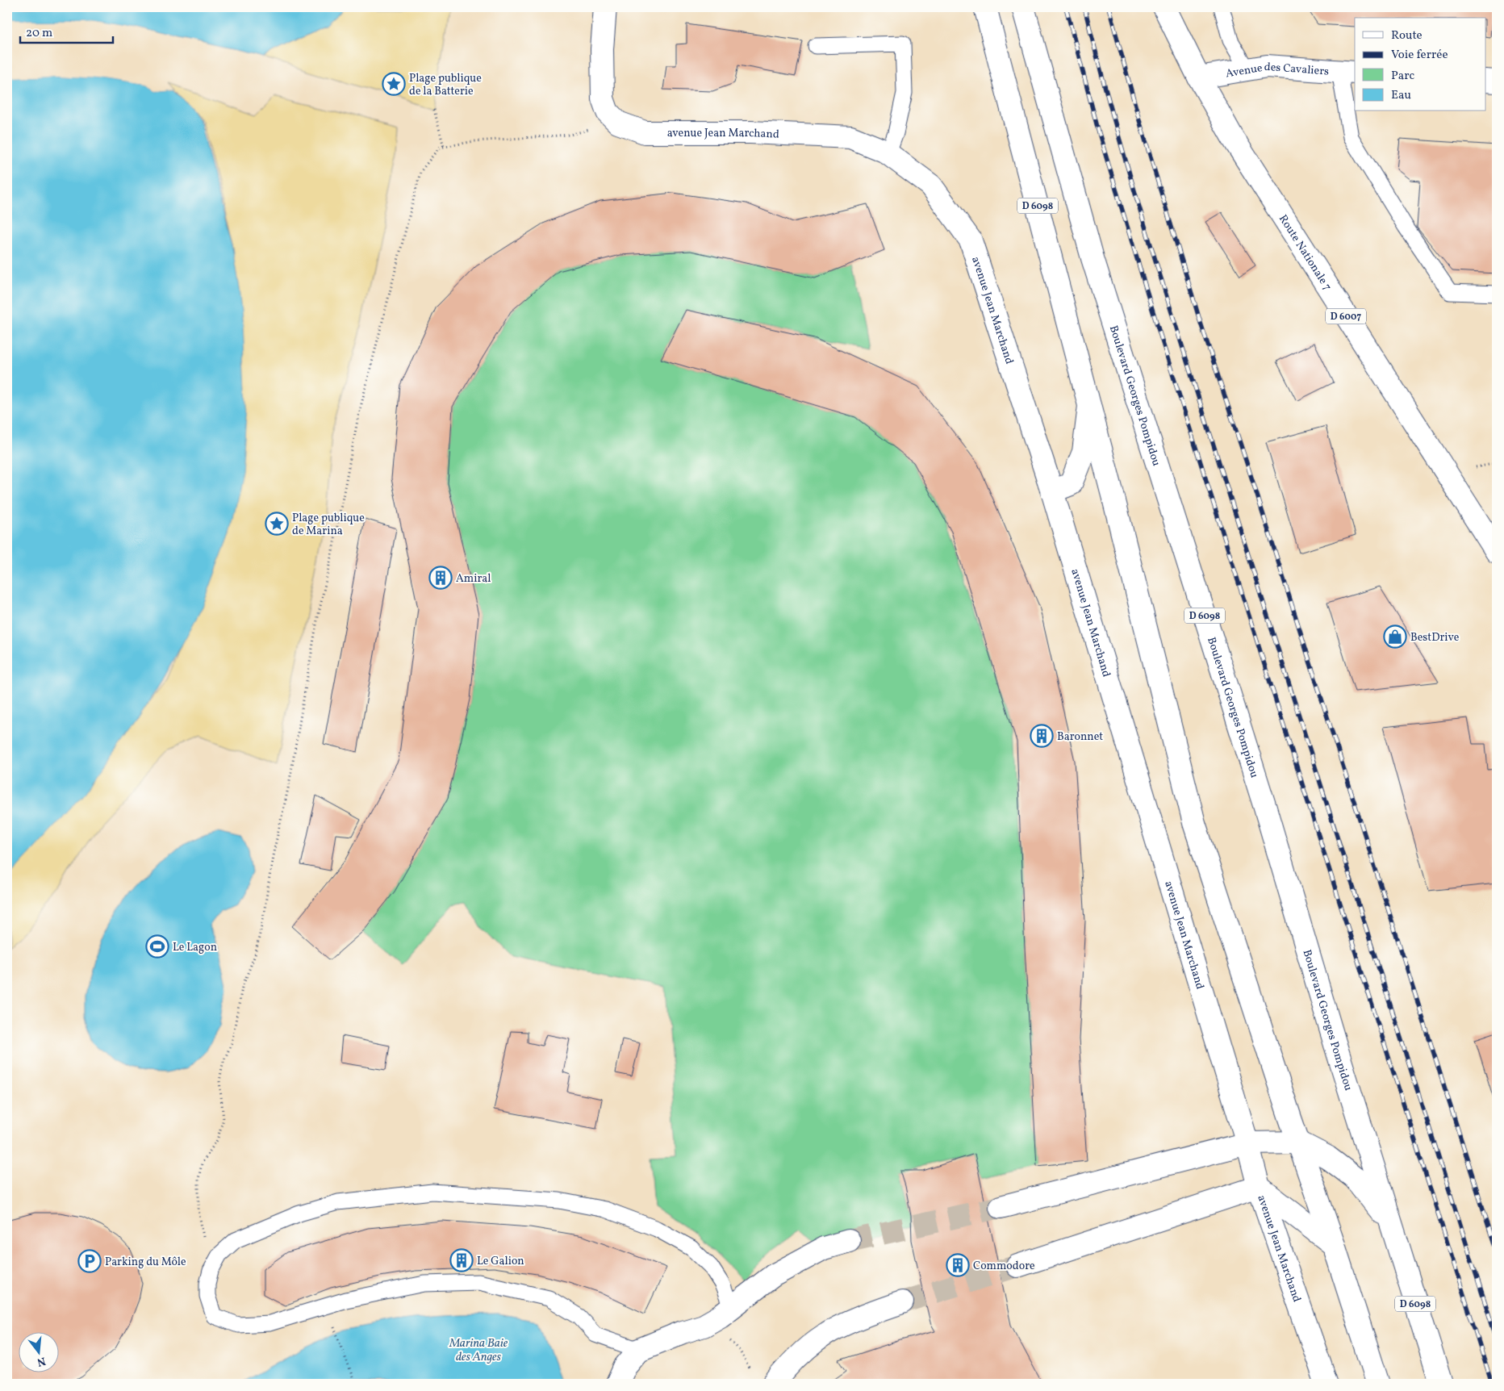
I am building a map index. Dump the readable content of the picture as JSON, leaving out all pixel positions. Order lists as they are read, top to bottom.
{
  "streets": {
    "main road": [
      "Avenue des Cavaliers",
      "avenue Jean Marchand",
      "D 6098",
      "Route Nationale 7",
      "D 6007",
      "Boulevard Georges Pompidou"
    ]
  },
  "crossings": [
    ["Avenue des Cavaliers", "Route Nationale 7"]
  ],
  "water": ["Marina Baie des Anges"],
  "places": {
    "place": ["Plage publique de la Batterie", "Plage publique de Marina"],
    "building": [
      "Amiral",
      "Baronnet",
      "Le Galion",
      "Commodore"
    ],
    "shop": ["BestDrive"],
    "sports": ["Le Lagon"],
    "parking": ["Parking du Môle"]
  },
  "legend": [
    "Route",
    "Voie ferrée",
    "Parc",
    "Eau"
  ],
  "scale_bar": "20 m",
  "north": "bottom"
}
